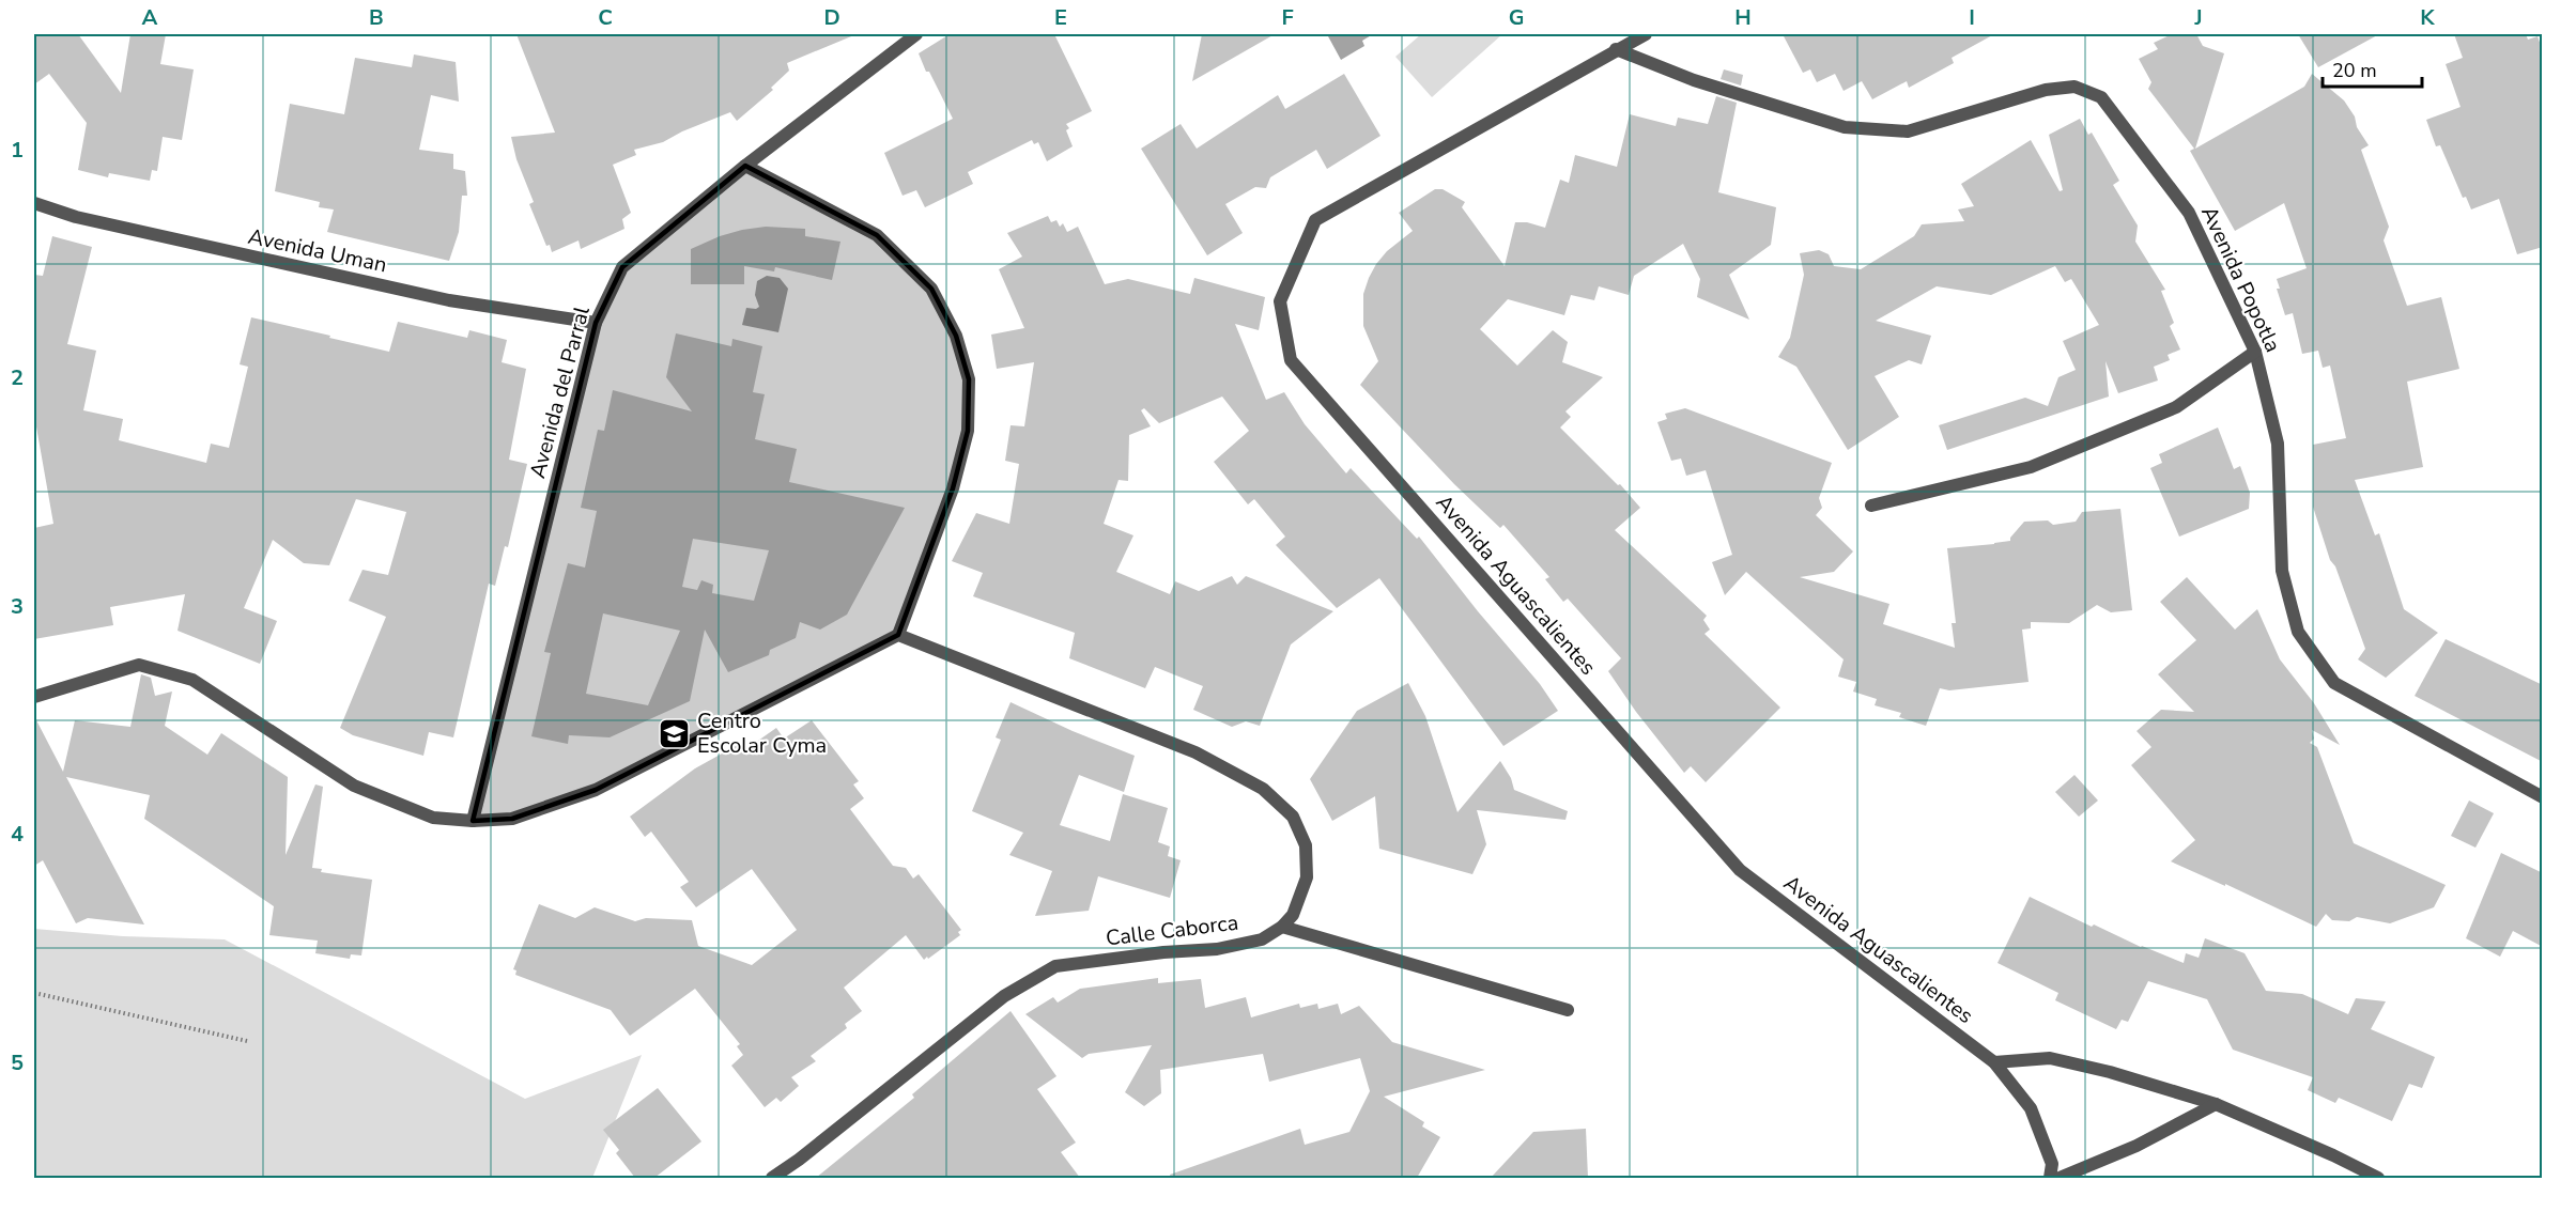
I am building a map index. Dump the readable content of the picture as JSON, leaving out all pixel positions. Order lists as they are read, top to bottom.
{
  "streets": {
    "street": [
      "Avenida Uman",
      "Avenida Popotla",
      "Avenida del Parral",
      "Avenida Aguascalientes",
      "Calle Caborca"
    ]
  },
  "crossings": [
    ["Avenida Uman", "Avenida del Parral"],
    ["Avenida Popotla", "Avenida Aguascalientes"]
  ],
  "places": {
    "school or university": ["Centro Escolar Cyma"]
  },
  "scale_bar": "20 m",
  "grid": {
    "columns": [
      "A",
      "B",
      "C",
      "D",
      "E",
      "F",
      "G",
      "H",
      "I",
      "J",
      "K"
    ],
    "rows": [
      "1",
      "2",
      "3",
      "4",
      "5"
    ]
  }
}
